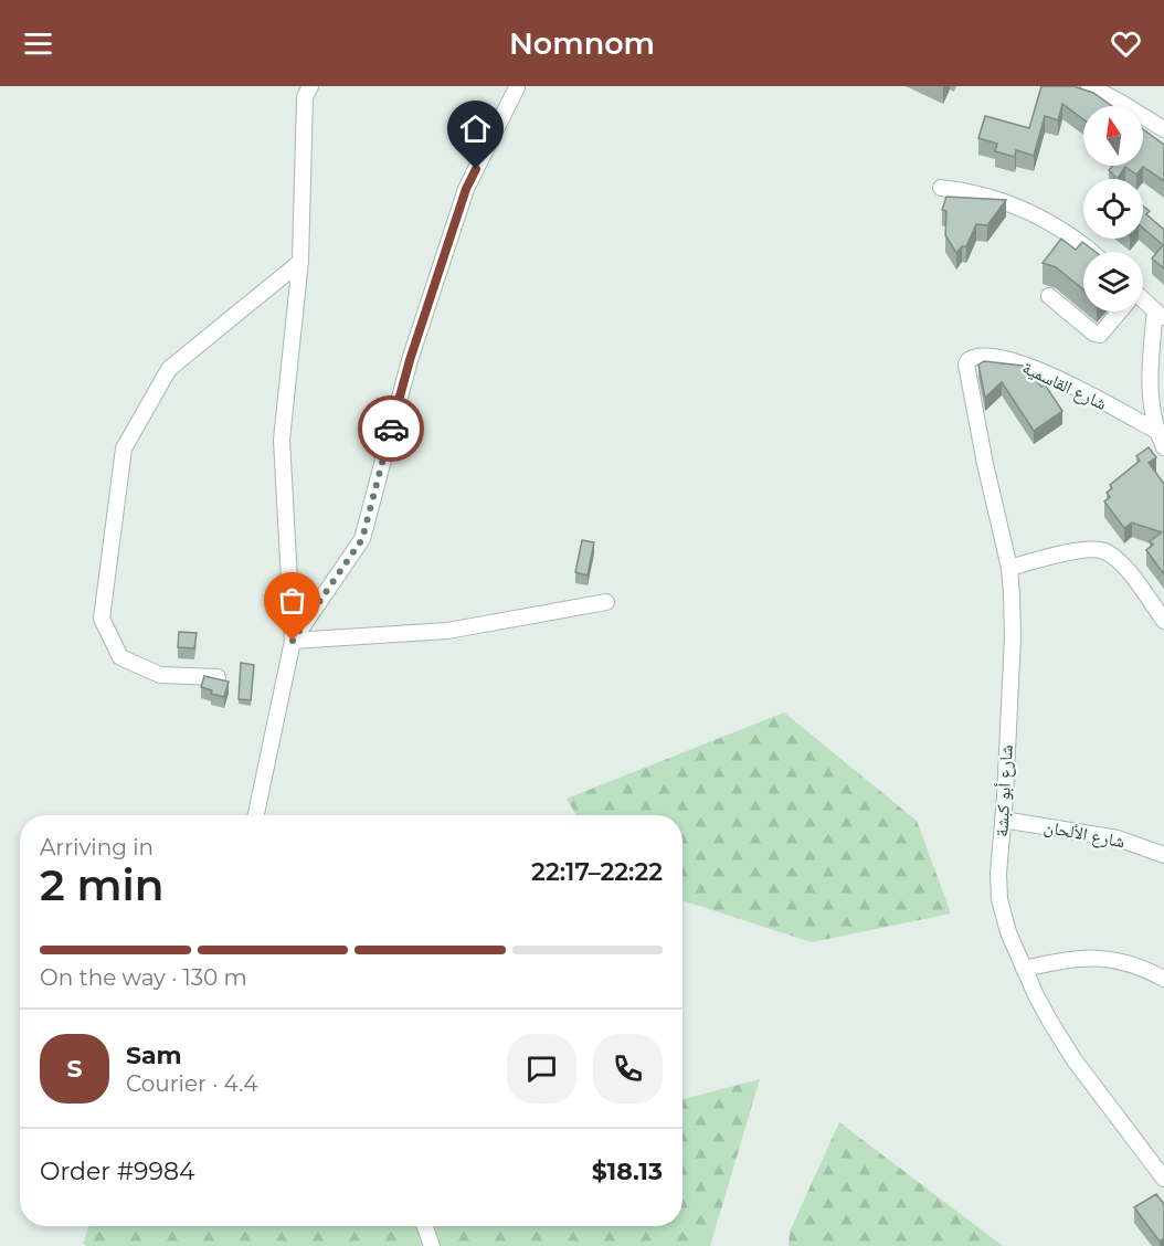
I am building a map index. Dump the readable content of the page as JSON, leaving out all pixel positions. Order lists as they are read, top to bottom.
{
  "streets": {
    "street": ["شارع القاسمية", "شارع أبو كبشة", "شارع الألحان"]
  },
  "crossings": [
    ["شارع القاسمية", "شارع أبو كبشة"],
    ["شارع أبو كبشة", "شارع الألحان"]
  ],
  "north": "top",
  "page": {
    "header": "Nomnom",
    "heading": ["2 min", "Arriving in", "22:17–22:22"],
    "panel": [
      "Sam",
      "Courier · 4.4",
      "Order #9984",
      "$18.13"
    ],
    "bar": "On the way · 130 m",
    "round": "S"
  }
}
